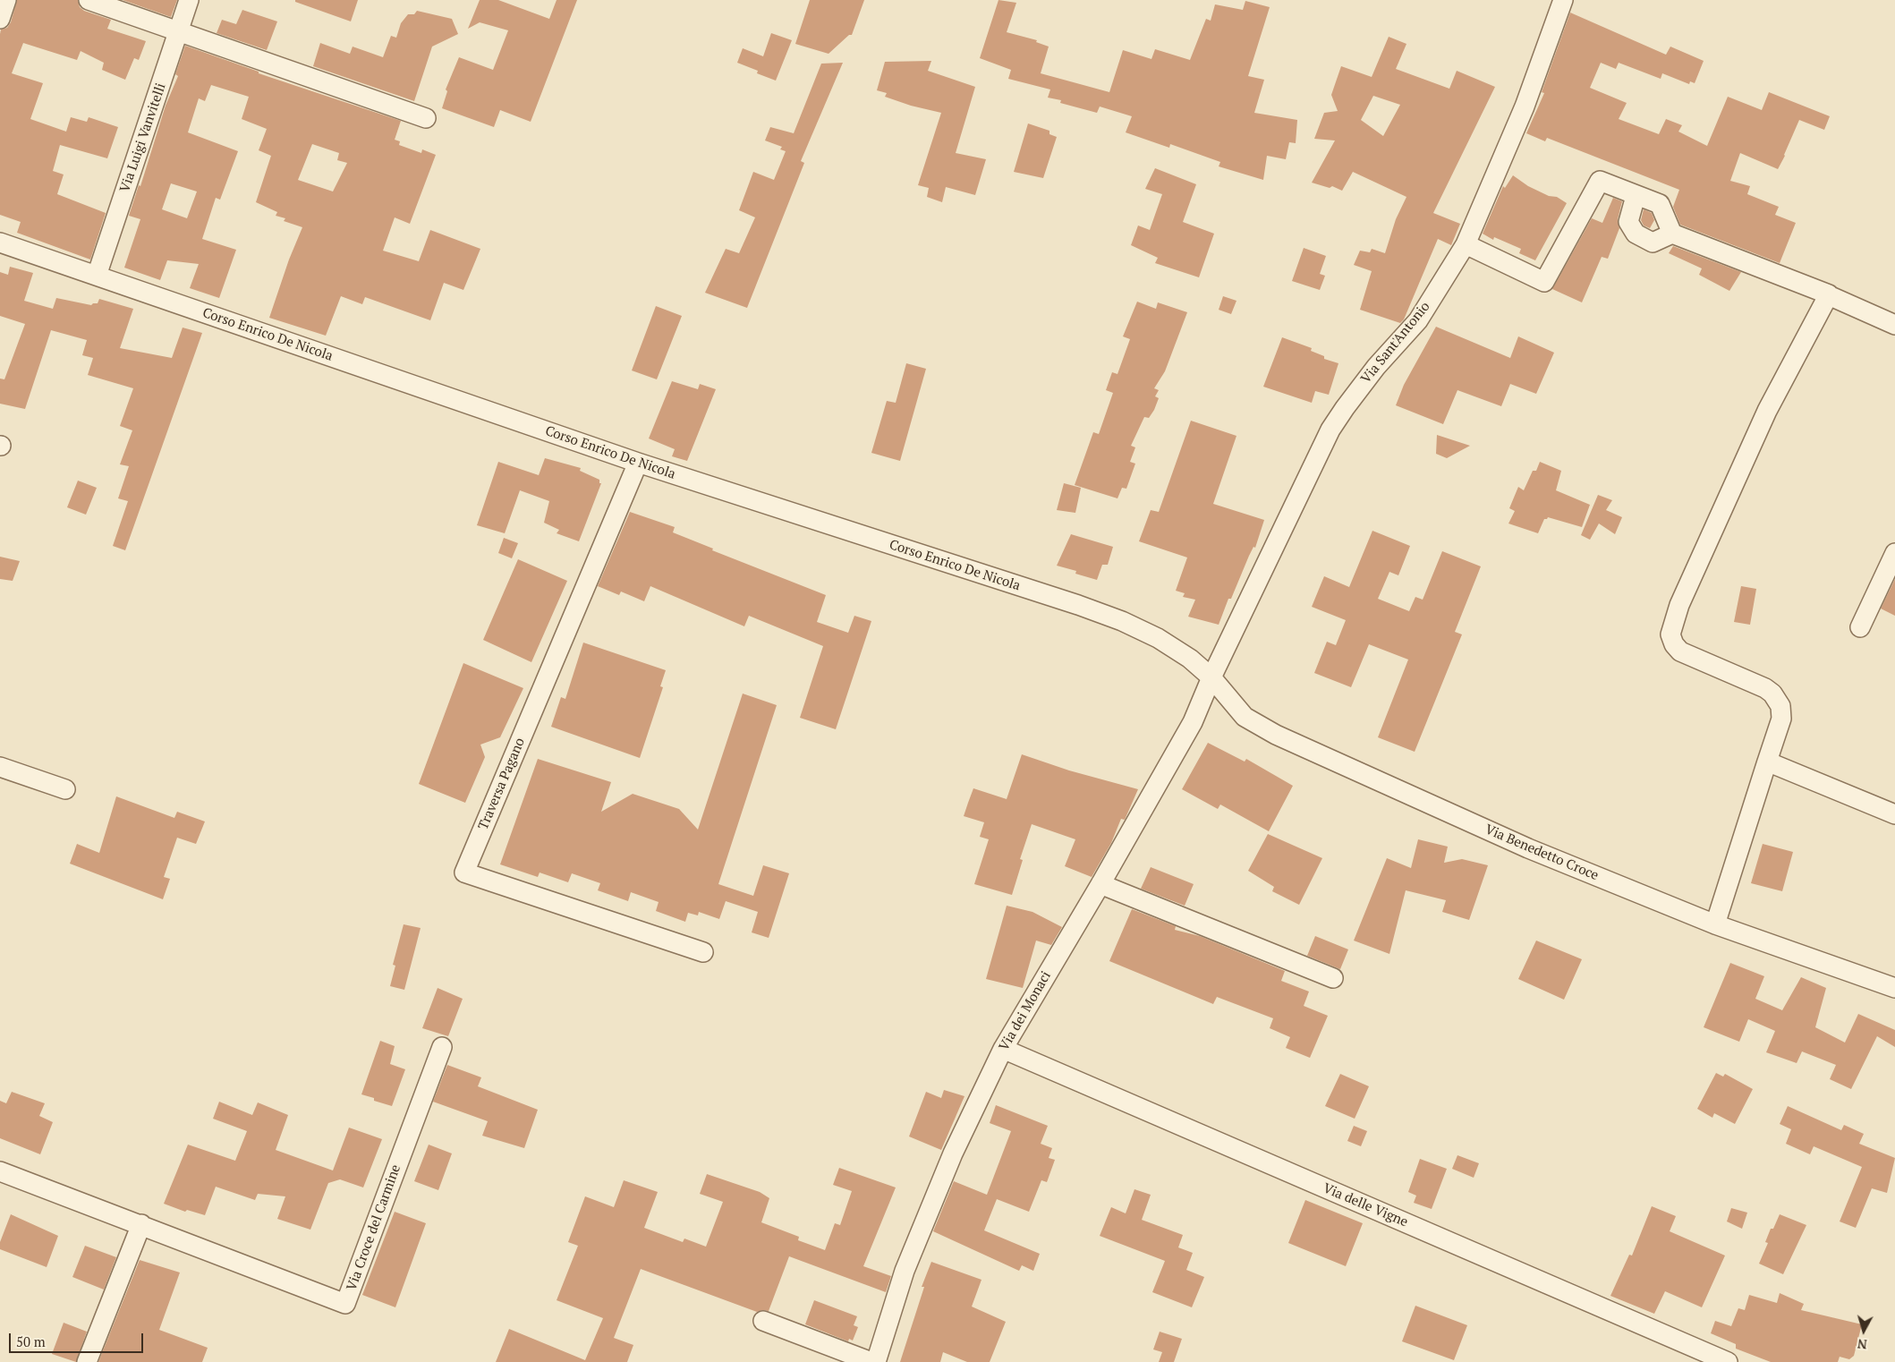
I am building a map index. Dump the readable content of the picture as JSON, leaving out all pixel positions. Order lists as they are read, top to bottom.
{
  "streets": {
    "street": [
      "Via Luigi Vanvitelli",
      "Corso Enrico De Nicola",
      "Via Sant'Antonio",
      "Traversa Pagano",
      "Via Benedetto Croce",
      "Via dei Monaci",
      "Via delle Vigne",
      "Via Croce del Carmine"
    ]
  },
  "crossings": [
    ["Via Luigi Vanvitelli", "Corso Enrico De Nicola"],
    ["Corso Enrico De Nicola", "Via Sant'Antonio"],
    ["Corso Enrico De Nicola", "Traversa Pagano"],
    ["Corso Enrico De Nicola", "Via Benedetto Croce"],
    ["Corso Enrico De Nicola", "Via dei Monaci"],
    ["Via Sant'Antonio", "Via Benedetto Croce"],
    ["Via Sant'Antonio", "Via dei Monaci"],
    ["Via Benedetto Croce", "Via dei Monaci"],
    ["Via dei Monaci", "Via delle Vigne"]
  ],
  "scale_bar": "50 m",
  "north": "bottom"
}
